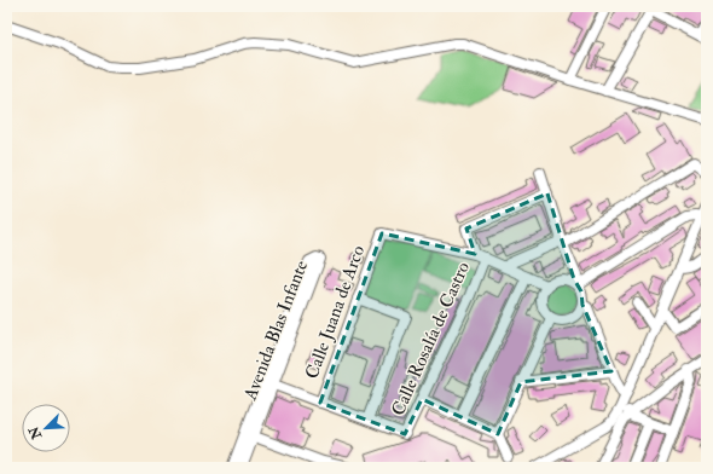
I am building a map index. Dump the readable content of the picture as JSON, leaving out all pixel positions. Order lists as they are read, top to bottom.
{
  "streets": {
    "street": ["Calle Juana de Arco", "Avenida Blas Infante", "Calle Rosalía de Castro"]
  },
  "crossings": [
    ["Calle Juana de Arco", "Calle Rosalía de Castro"]
  ],
  "north": "bottom left"
}
